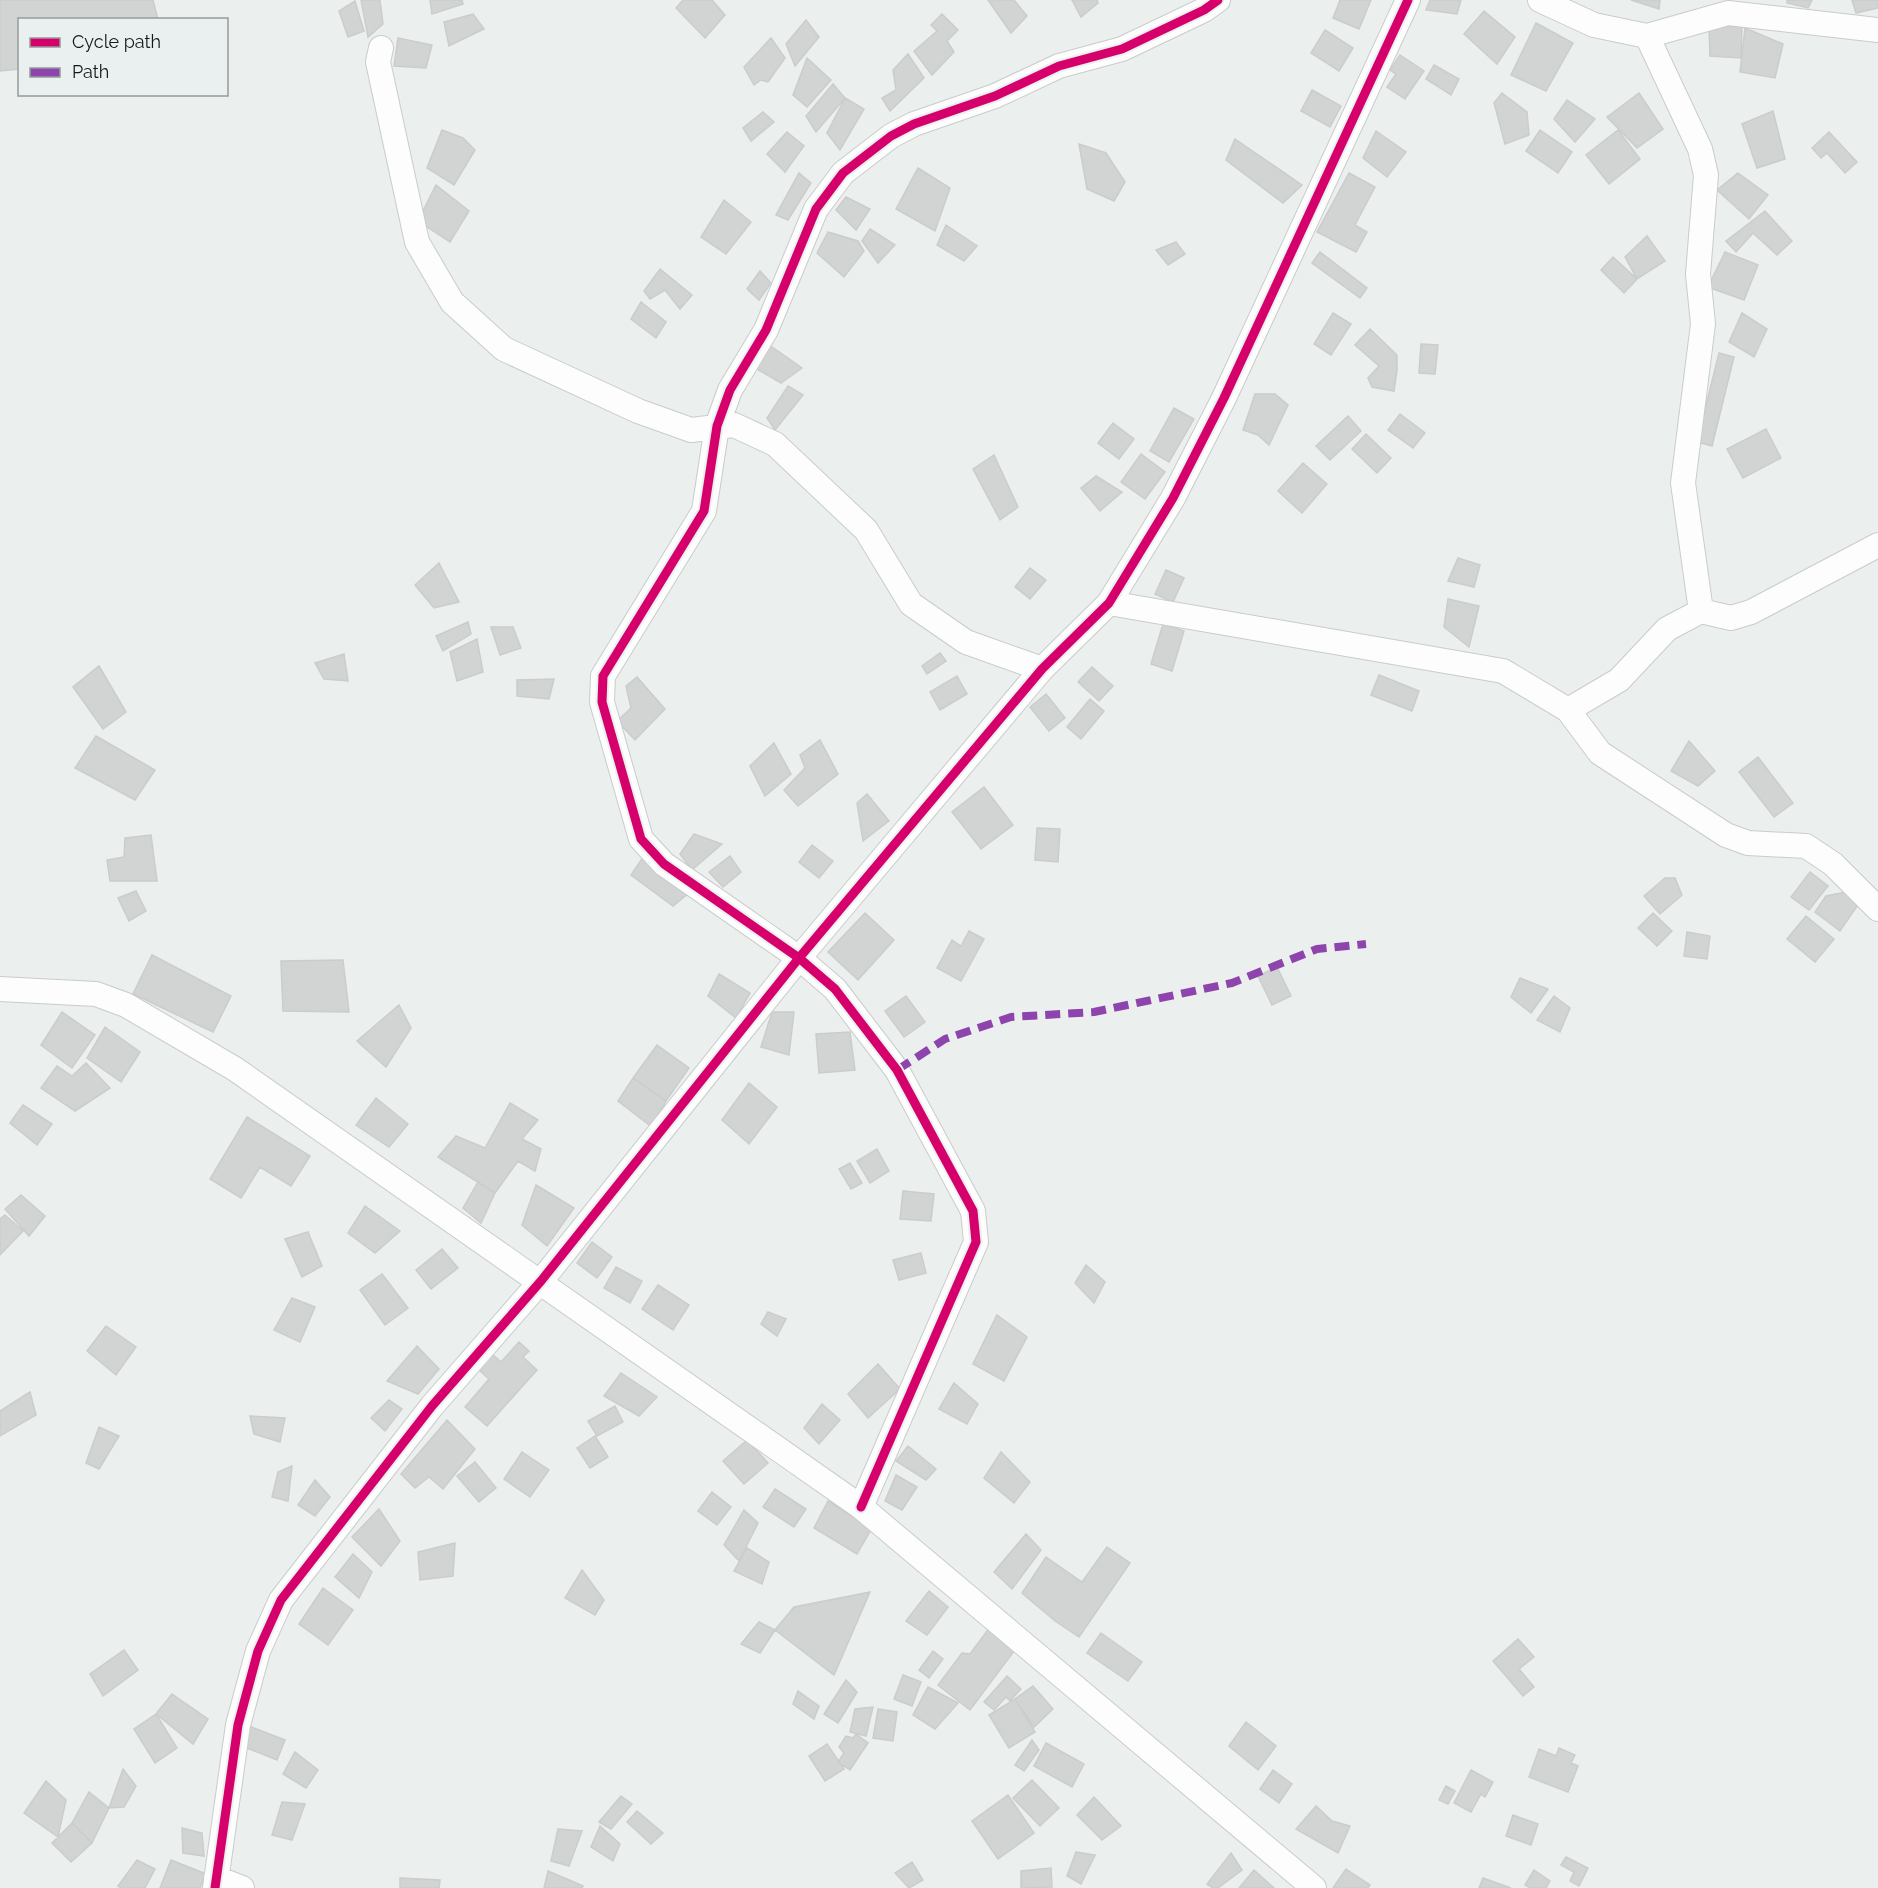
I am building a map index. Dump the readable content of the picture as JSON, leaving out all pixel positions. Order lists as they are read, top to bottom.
{
  "legend": ["Cycle path", "Path"]
}
